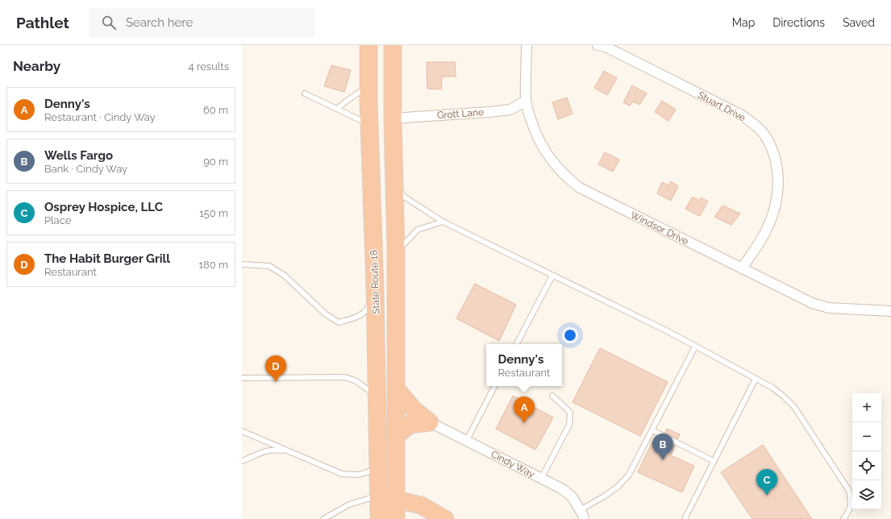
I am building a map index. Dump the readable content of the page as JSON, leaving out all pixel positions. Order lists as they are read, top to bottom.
{
  "streets": {
    "highway": ["State Route 18"],
    "street": [
      "Stuart Drive",
      "Grott Lane",
      "Windsor Drive",
      "Cindy Way"
    ]
  },
  "crossings": [
    ["Stuart Drive", "Windsor Drive"],
    ["Grott Lane", "Windsor Drive"]
  ],
  "page": {
    "header": "Pathlet",
    "search": "Search here",
    "nav": ["Map", "Directions", "Saved"],
    "heading": ["Nearby", "4 results"],
    "list": [
      {
        "mark": "A",
        "name": "Denny's",
        "note": "Restaurant · Cindy Way",
        "value": "60 m"
      },
      {
        "mark": "B",
        "name": "Wells Fargo",
        "note": "Bank · Cindy Way",
        "value": "90 m"
      },
      {
        "mark": "C",
        "name": "Osprey Hospice, LLC",
        "note": "Place",
        "value": "150 m"
      },
      {
        "mark": "D",
        "name": "The Habit Burger Grill",
        "note": "Restaurant",
        "value": "180 m"
      }
    ],
    "popup": ["Denny's", "Restaurant"],
    "pins": [
      "D",
      "A",
      "B",
      "C"
    ],
    "map_buttons": ["+", "−"]
  }
}
